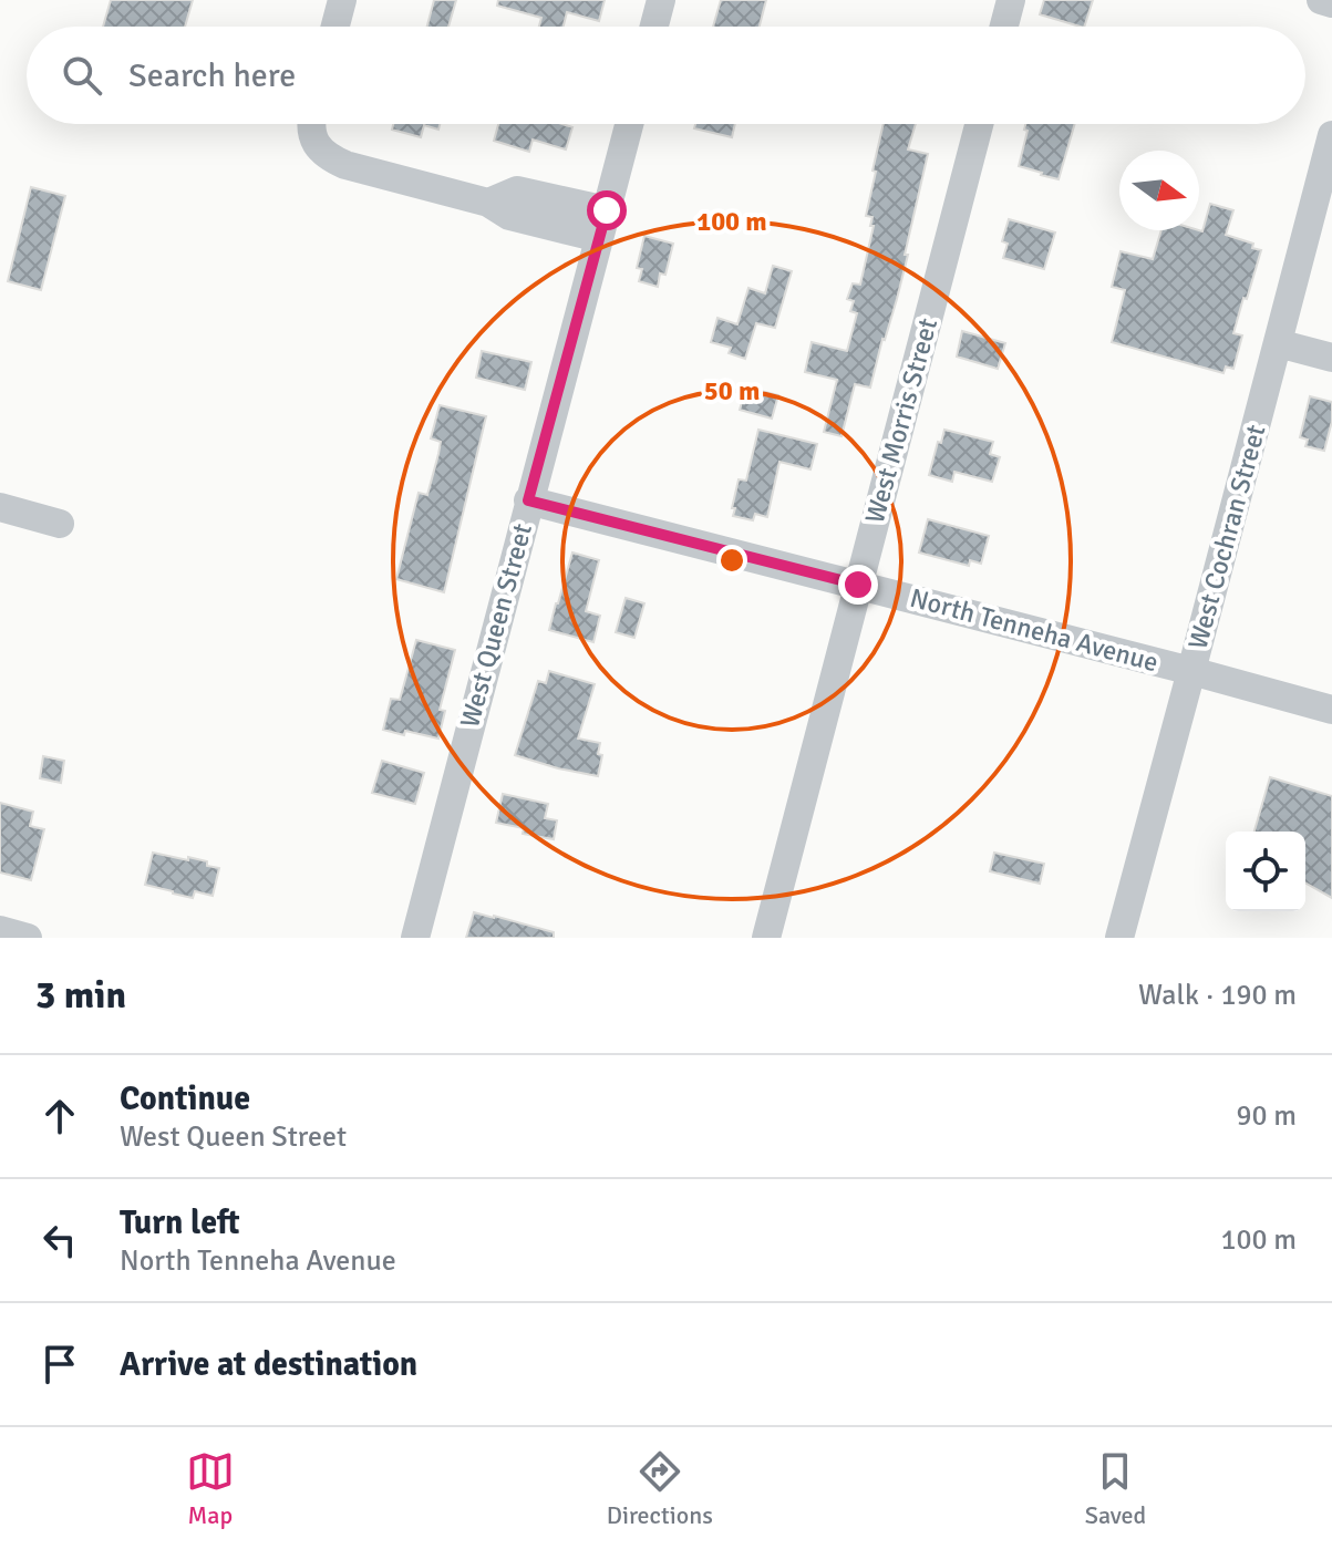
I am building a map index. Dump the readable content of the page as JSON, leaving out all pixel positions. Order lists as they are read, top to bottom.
{
  "streets": {
    "street": [
      "West Morris Street",
      "West Cochran Street",
      "West Queen Street",
      "North Tenneha Avenue"
    ]
  },
  "crossings": [
    ["West Morris Street", "North Tenneha Avenue"],
    ["West Cochran Street", "North Tenneha Avenue"],
    ["West Queen Street", "North Tenneha Avenue"]
  ],
  "north": "right",
  "page": {
    "search": "Search here",
    "heading": ["3 min", "Walk · 190 m"],
    "list": [
      ["Continue", "West Queen Street", "90 m"],
      ["Turn left", "North Tenneha Avenue", "100 m"],
      "Arrive at destination"
    ],
    "nav": ["Map", "Directions", "Saved"]
  },
  "rings": ["100 m", "50 m"]
}
